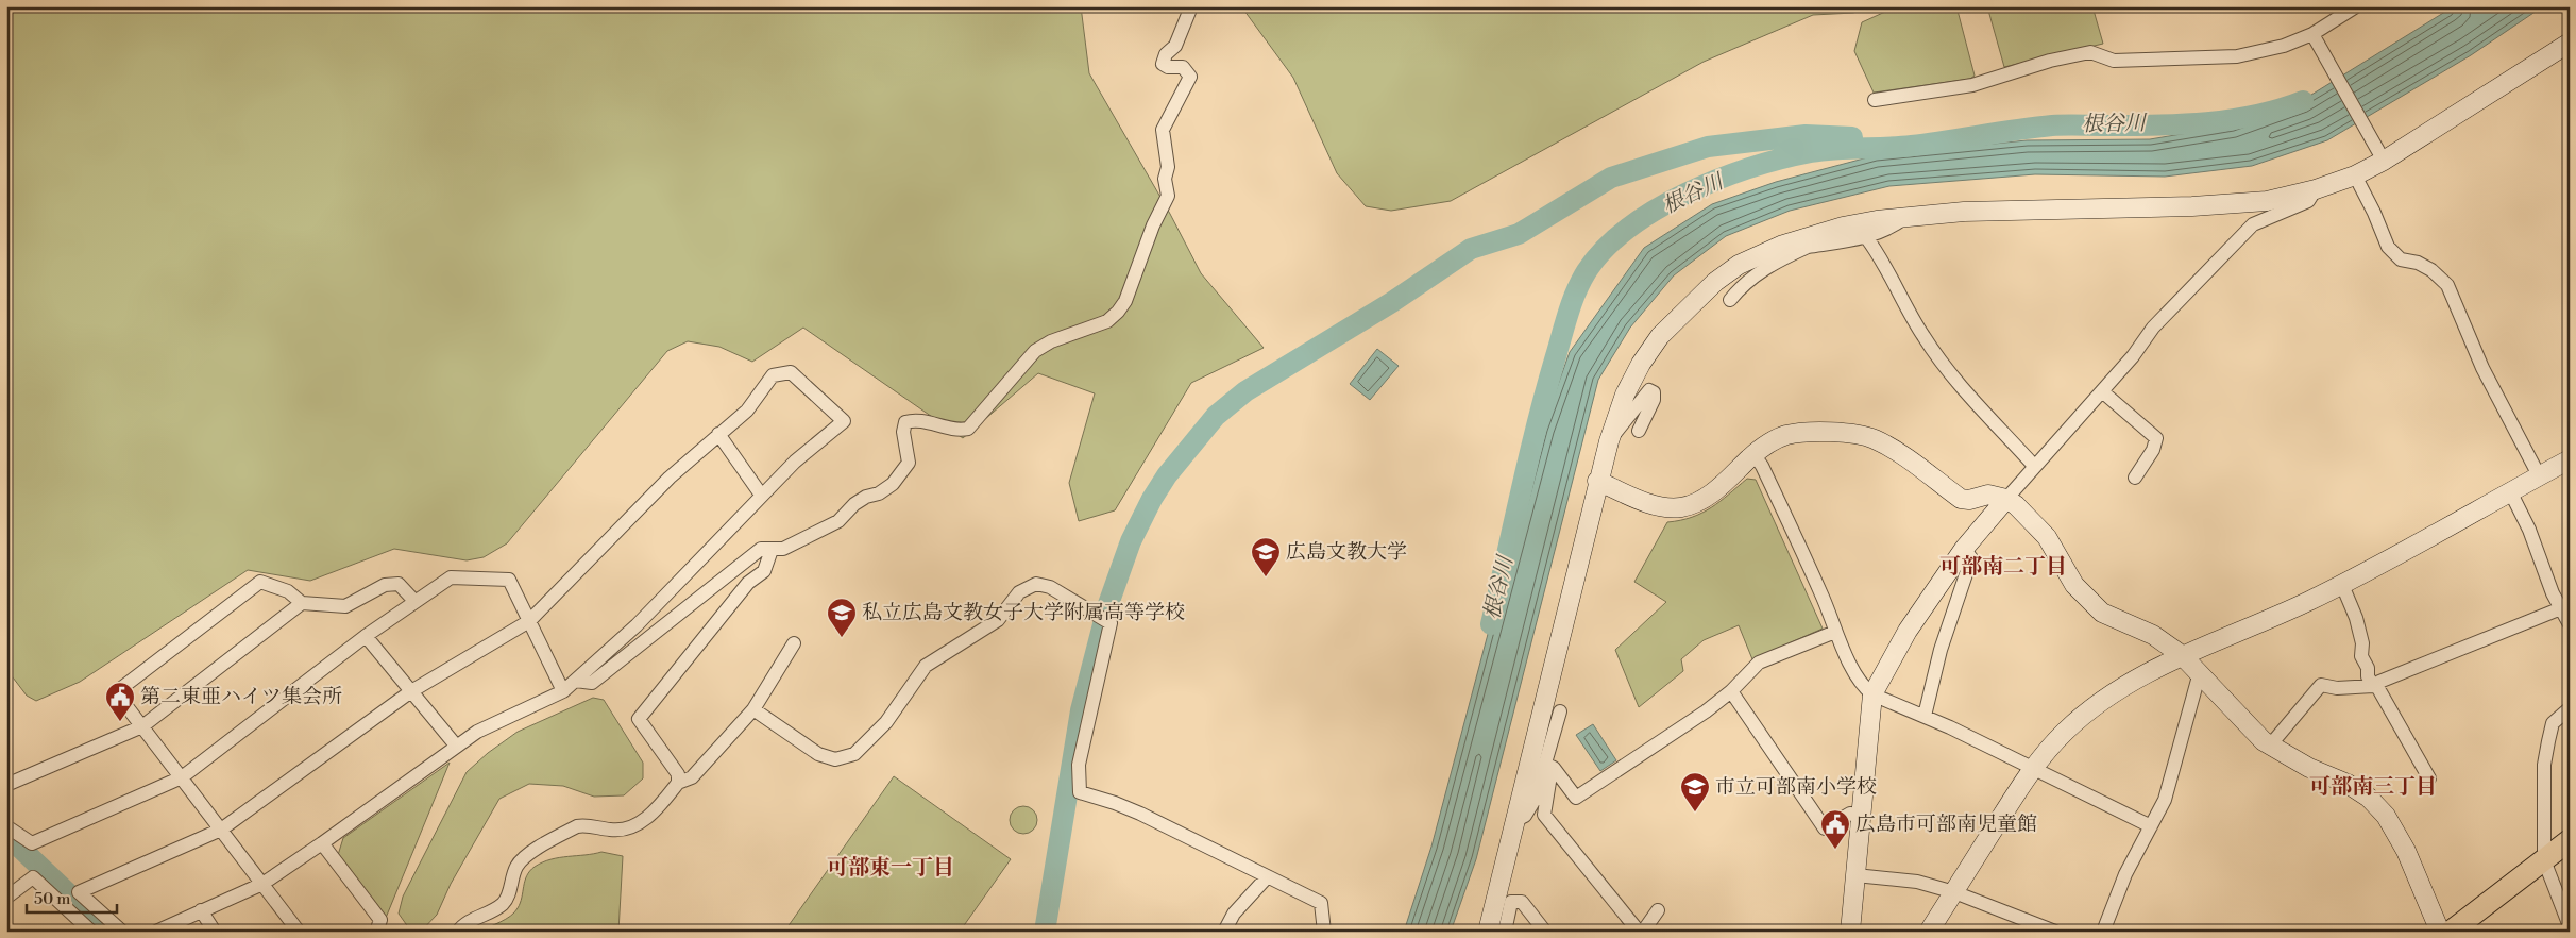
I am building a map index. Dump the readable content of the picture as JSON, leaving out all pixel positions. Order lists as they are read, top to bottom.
{
  "districts": ["可部南二丁目", "可部南三丁目", "可部東一丁目"],
  "water": ["根谷川"],
  "places": {
    "school or university": ["広島文教大学", "私立広島文教女子大学附属高等学校", "市立可部南小学校"],
    "public building": ["第二東亜ハイツ集会所", "広島市可部南児童館"]
  },
  "scale_bar": "50 m"
}
